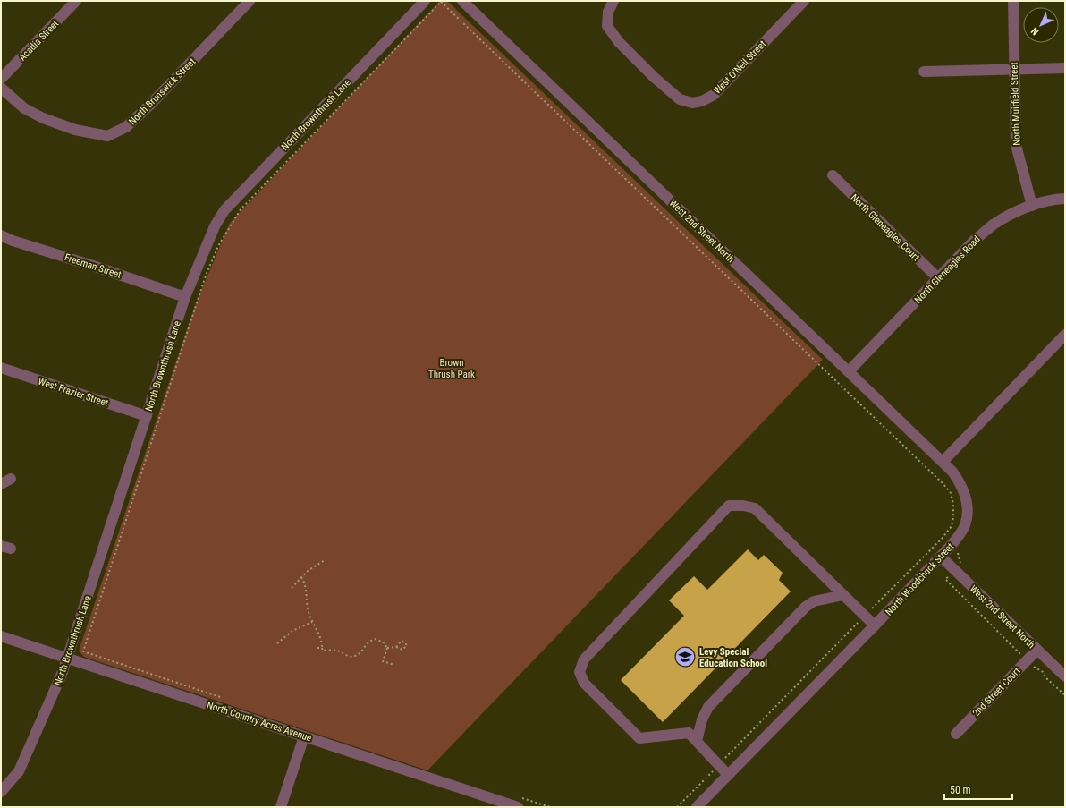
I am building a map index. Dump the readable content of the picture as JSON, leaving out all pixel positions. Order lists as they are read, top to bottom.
{
  "streets": {
    "street": [
      "Acadia Street",
      "West O'Neil Street",
      "North Brunswick Street",
      "North Muirfield Street",
      "North Brownthrush Lane",
      "North Gleneagles Court",
      "West 2nd Street North",
      "Freeman Street",
      "North Gleneagles Road",
      "West Frazier Street",
      "North Woodchuck Street",
      "2nd Street Court",
      "North Country Acres Avenue"
    ]
  },
  "crossings": [
    ["North Muirfield Street", "North Gleneagles Road"],
    ["North Brownthrush Lane", "Freeman Street"],
    ["North Brownthrush Lane", "West Frazier Street"],
    ["North Brownthrush Lane", "North Country Acres Avenue"],
    ["North Gleneagles Court", "North Gleneagles Road"],
    ["West 2nd Street North", "North Gleneagles Road"],
    ["West 2nd Street North", "North Woodchuck Street"],
    ["West 2nd Street North", "2nd Street Court"]
  ],
  "parks": ["Brown Thrush Park"],
  "places": {
    "school or university": ["Levy Special Education School"]
  },
  "scale_bar": "50 m",
  "north": "bottom left"
}
